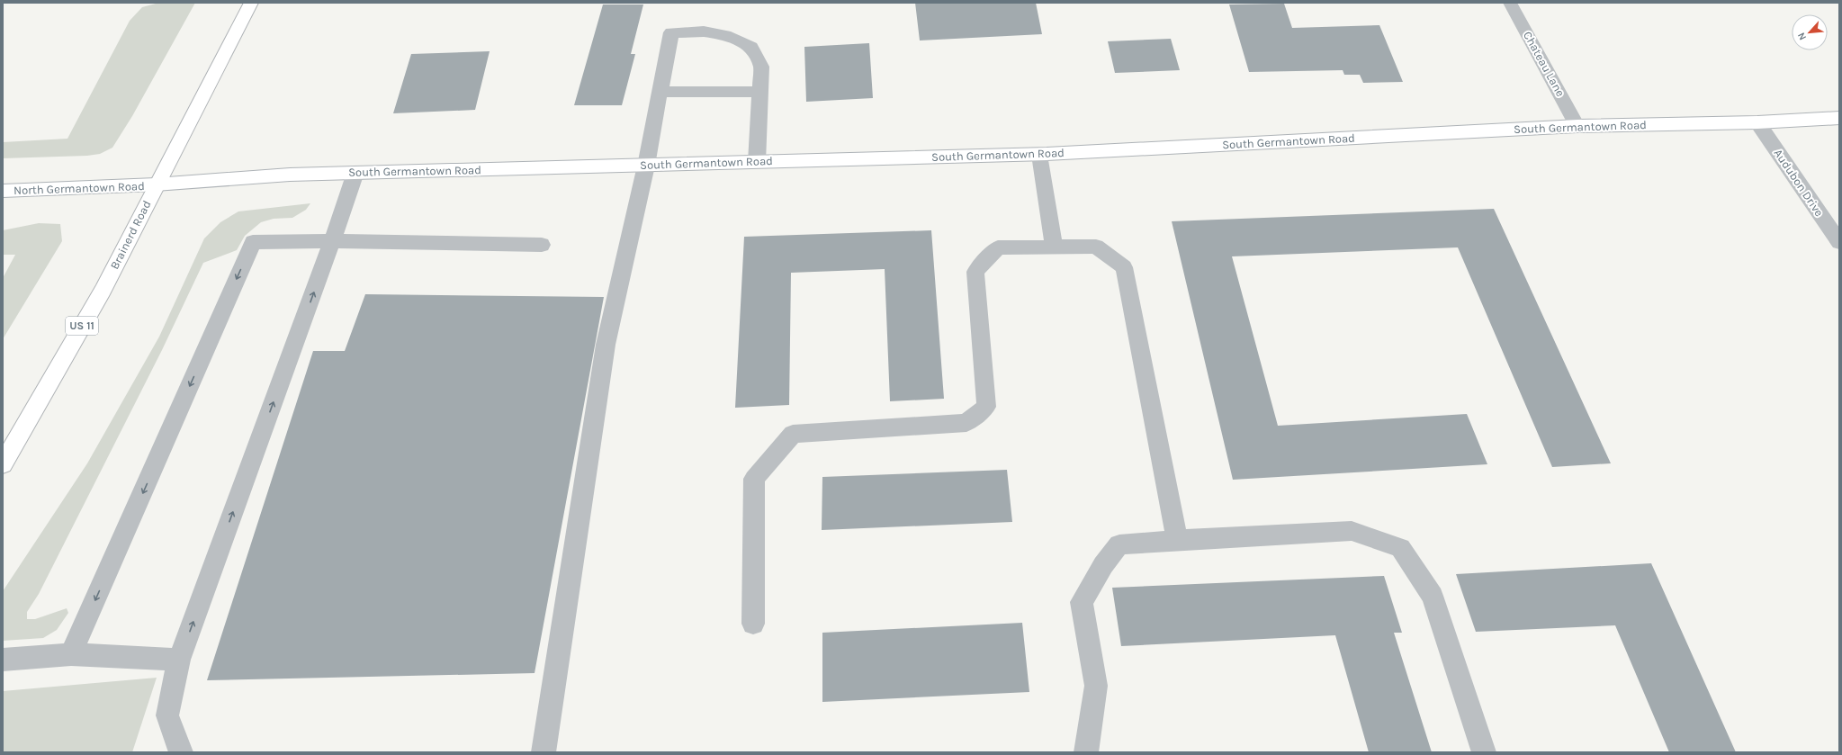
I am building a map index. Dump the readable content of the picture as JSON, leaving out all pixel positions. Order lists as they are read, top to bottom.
{
  "streets": {
    "main road": [
      "South Germantown Road",
      "North Germantown Road",
      "Brainerd Road",
      "US 11"
    ],
    "street": ["Chateau Lane", "Audubon Drive"]
  },
  "crossings": [
    ["Chateau Lane", "South Germantown Road"],
    ["South Germantown Road", "Audubon Drive"],
    ["South Germantown Road", "North Germantown Road"],
    ["South Germantown Road", "Brainerd Road"],
    ["North Germantown Road", "Brainerd Road"]
  ],
  "north": "bottom left"
}
